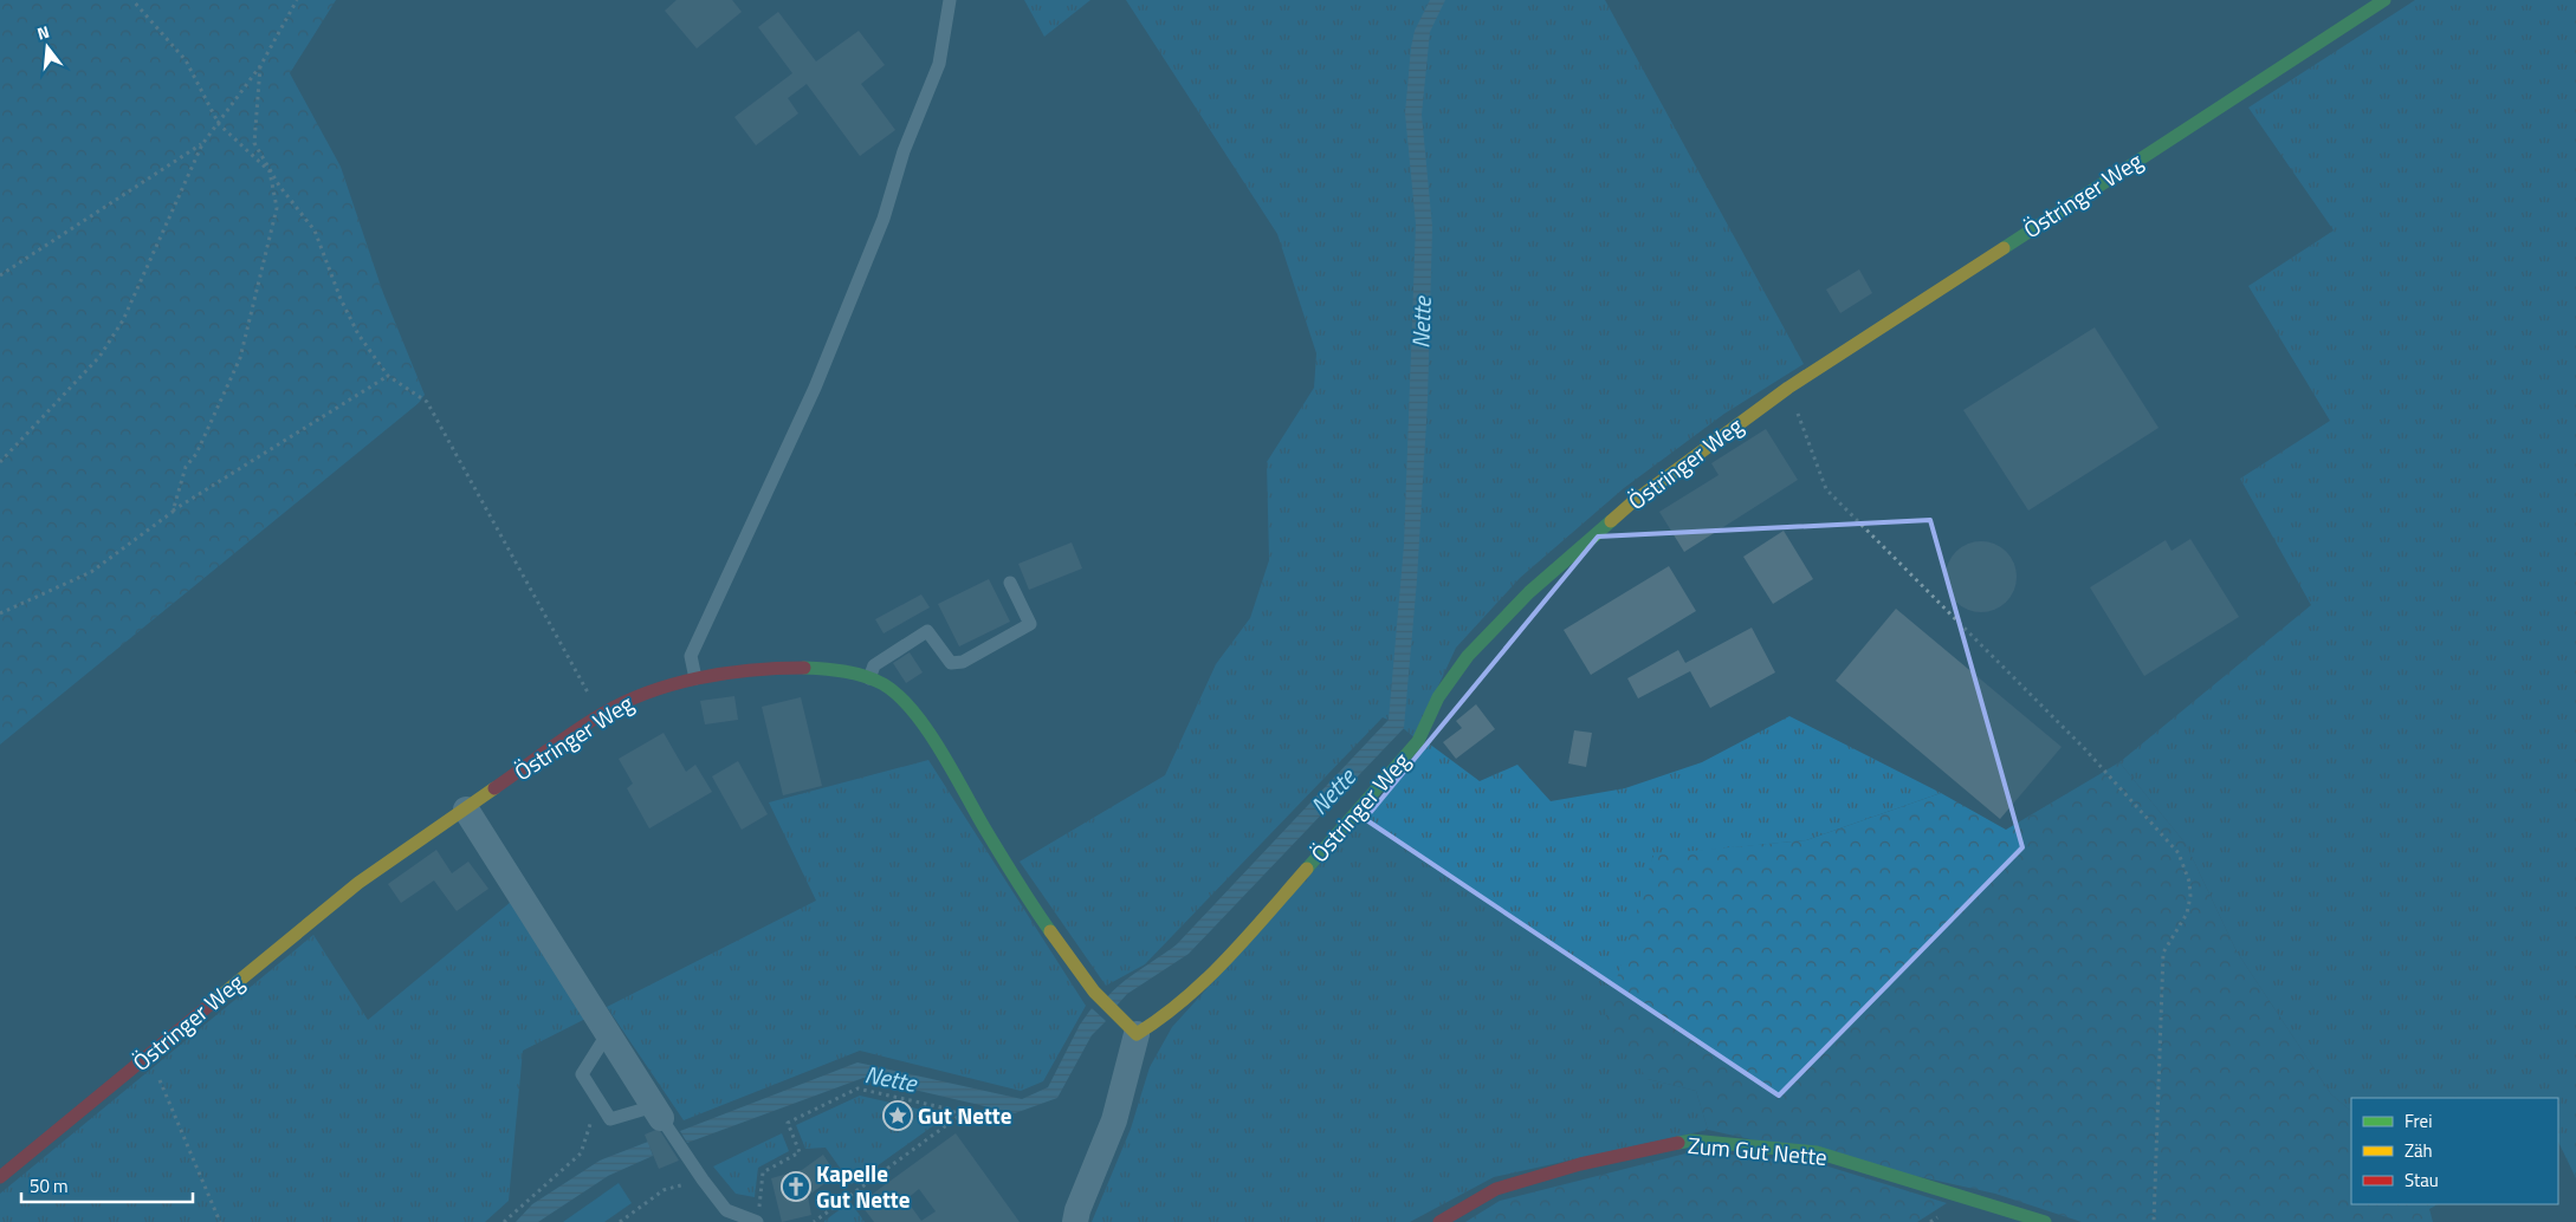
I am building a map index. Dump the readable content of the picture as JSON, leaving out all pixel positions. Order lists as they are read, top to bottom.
{
  "streets": {
    "street": ["Östringer Weg", "Zum Gut Nette"]
  },
  "water": ["Nette"],
  "places": {
    "place": ["Gut Nette"],
    "church": ["Kapelle Gut Nette"]
  },
  "legend": ["Frei", "Zäh", "Stau"],
  "scale_bar": "50 m",
  "north": "top"
}
